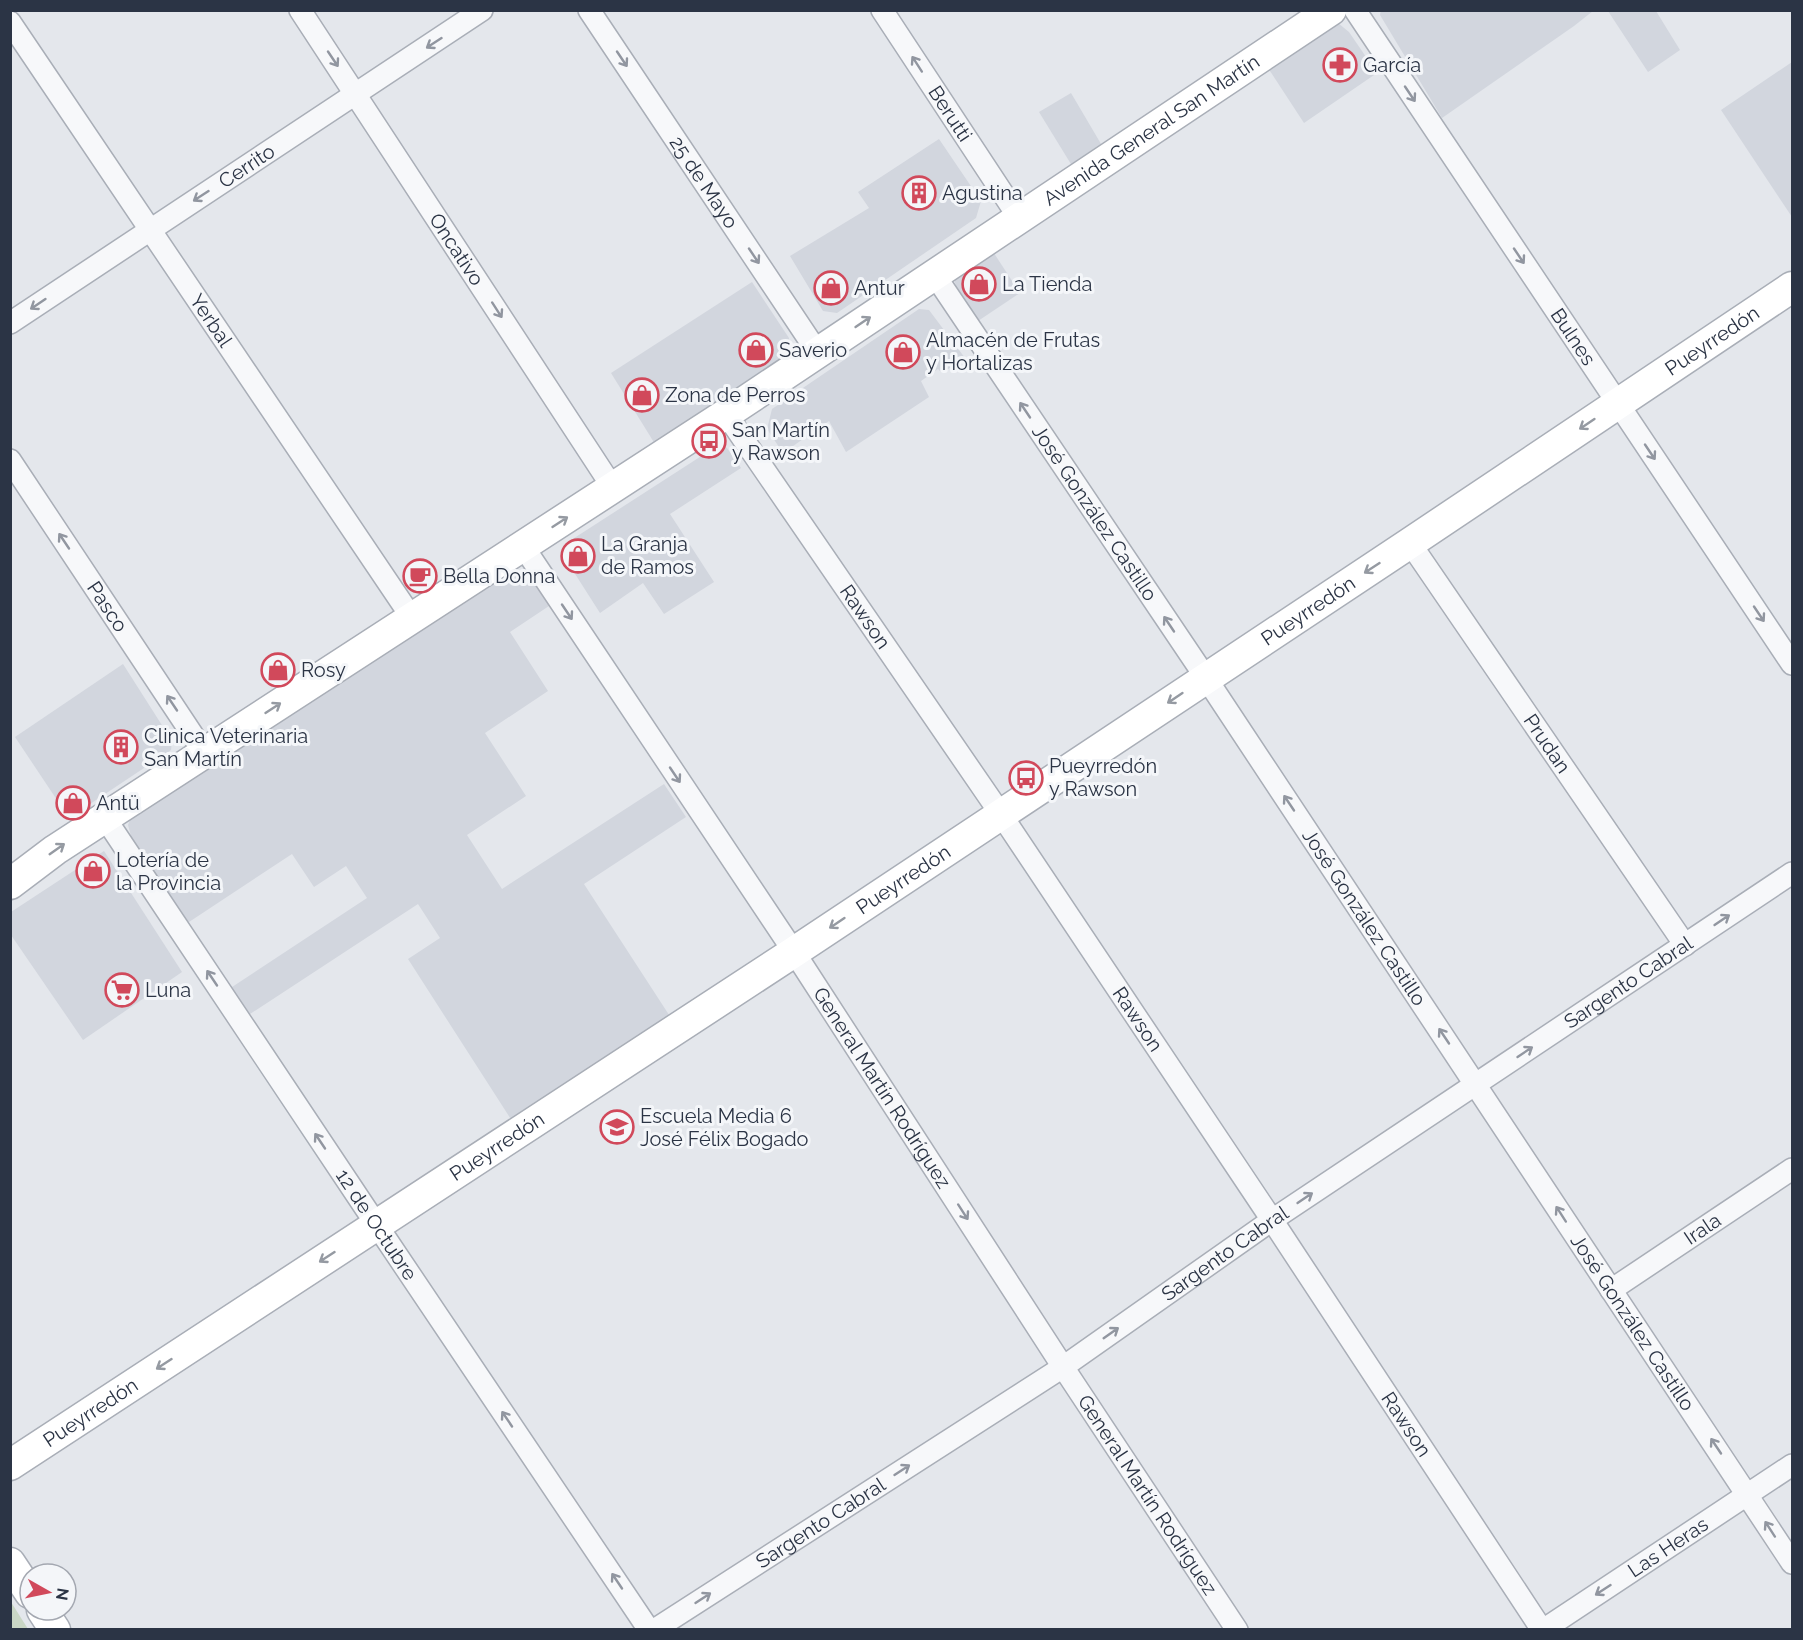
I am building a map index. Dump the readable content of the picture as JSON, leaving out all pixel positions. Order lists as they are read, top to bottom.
{
  "streets": {
    "street": [
      "Berutti",
      "Avenida General San Martín",
      "Cerrito",
      "25 de Mayo",
      "Oncativo",
      "Yerbal",
      "Bulnes",
      "Pueyrredón",
      "José González Castillo",
      "Pasco",
      "Rawson",
      "Prudan",
      "Sargento Cabral",
      "General Martín Rodríguez",
      "12 de Octubre",
      "Irala",
      "Las Heras"
    ]
  },
  "crossings": [
    ["Berutti", "Avenida General San Martín"],
    ["Avenida General San Martín", "25 de Mayo"],
    ["Avenida General San Martín", "Oncativo"],
    ["Avenida General San Martín", "Yerbal"],
    ["Avenida General San Martín", "José González Castillo"],
    ["Avenida General San Martín", "Pasco"],
    ["Avenida General San Martín", "Rawson"],
    ["Avenida General San Martín", "General Martín Rodríguez"],
    ["Avenida General San Martín", "12 de Octubre"],
    ["Cerrito", "Oncativo"],
    ["Cerrito", "Yerbal"],
    ["Bulnes", "Pueyrredón"],
    ["Pueyrredón", "José González Castillo"],
    ["Pueyrredón", "Rawson"],
    ["Pueyrredón", "Prudan"],
    ["Pueyrredón", "General Martín Rodríguez"],
    ["Pueyrredón", "12 de Octubre"],
    ["José González Castillo", "Sargento Cabral"],
    ["José González Castillo", "Irala"],
    ["José González Castillo", "Las Heras"],
    ["Rawson", "Sargento Cabral"],
    ["Rawson", "Las Heras"],
    ["Prudan", "Sargento Cabral"],
    ["Sargento Cabral", "General Martín Rodríguez"],
    ["Sargento Cabral", "12 de Octubre"]
  ],
  "one_way": [
    "Berutti",
    "Avenida General San Martín",
    "Cerrito",
    "25 de Mayo",
    "Oncativo",
    "Bulnes",
    "Pueyrredón",
    "José González Castillo",
    "Pasco",
    "Sargento Cabral",
    "General Martín Rodríguez",
    "12 de Octubre",
    "Las Heras"
  ],
  "places": {
    "pharmacy": ["García"],
    "building": ["Agustina", "Clinica Veterinaria San Martín"],
    "shop": [
      "La Tienda",
      "Antur",
      "Saverio",
      "Almacén de Frutas y Hortalizas",
      "Zona de Perros",
      "La Granja de Ramos",
      "Rosy",
      "Antü",
      "Lotería de la Provincia"
    ],
    "bus stop": ["San Martín y Rawson", "Pueyrredón y Rawson"],
    "cafe": ["Bella Donna"],
    "supermarket": ["Luna"],
    "school or university": ["Escuela Media 6 José Félix Bogado"]
  },
  "north": "right"
}
